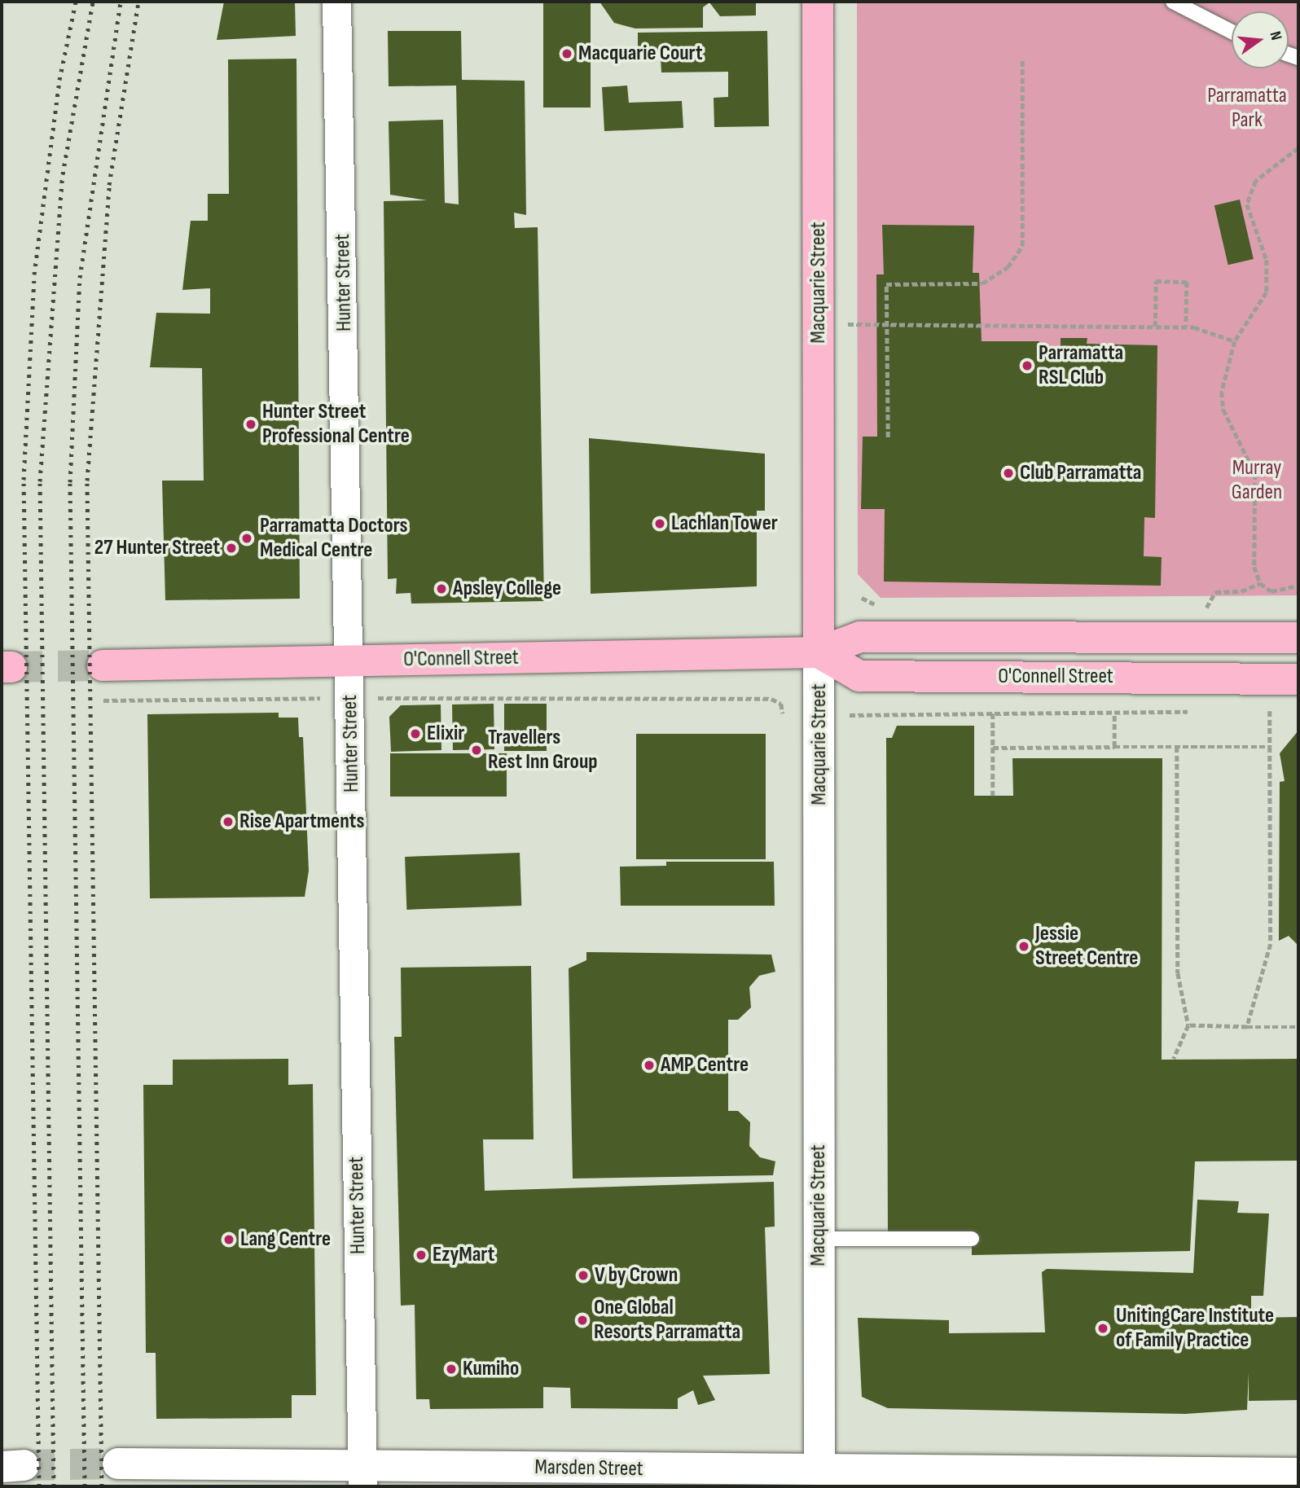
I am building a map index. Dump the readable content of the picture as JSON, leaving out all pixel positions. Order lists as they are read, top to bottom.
{
  "streets": {
    "main road": ["Macquarie Street", "O'Connell Street"],
    "street": ["Hunter Street", "Marsden Street"]
  },
  "crossings": [
    ["Hunter Street", "O'Connell Street"],
    ["Hunter Street", "Marsden Street"],
    ["Macquarie Street", "O'Connell Street"],
    ["Macquarie Street", "Marsden Street"]
  ],
  "parks": ["Parramatta Park", "Murray Garden"],
  "places": [
    "Macquarie Court",
    "Parramatta RSL Club",
    "Hunter Street Professional Centre",
    "Club Parramatta",
    "Lachlan Tower",
    "Parramatta Doctors Medical Centre",
    "27 Hunter Street",
    "Apsley College",
    "Elixir",
    "Travellers Rest Inn Group",
    "Rise Apartments",
    "Jessie Street Centre",
    "AMP Centre",
    "Lang Centre",
    "EzyMart",
    "V by Crown",
    "One Global Resorts Parramatta",
    "UnitingCare Institute of Family Practice",
    "Kumiho"
  ],
  "north": "right"
}
